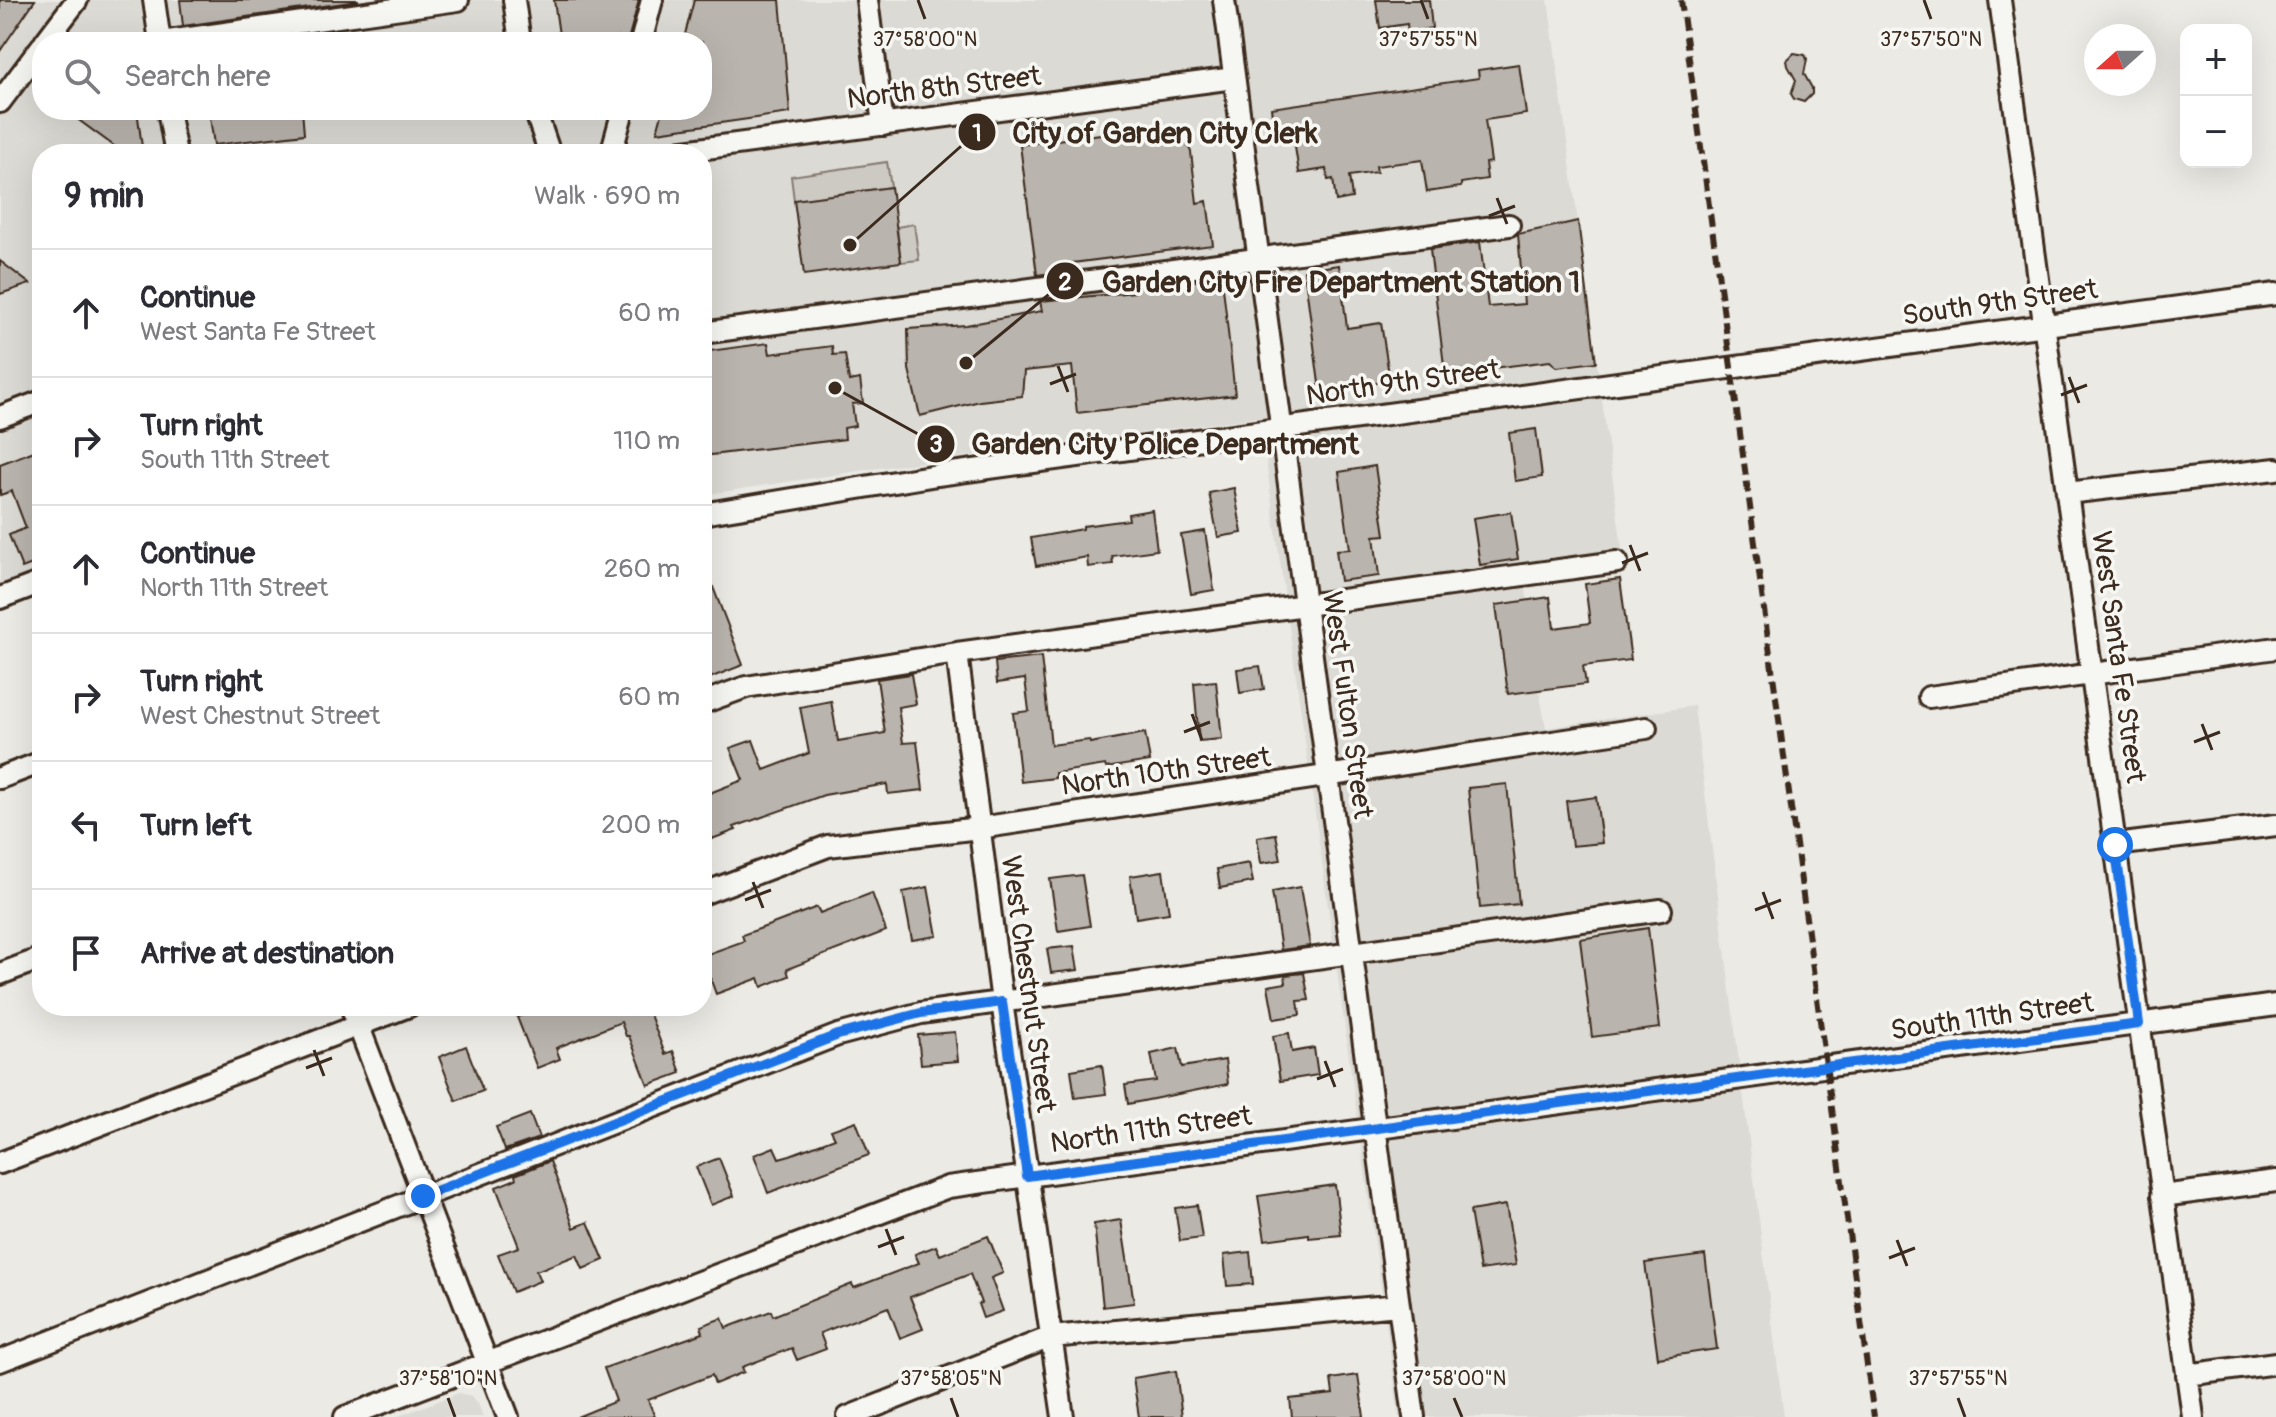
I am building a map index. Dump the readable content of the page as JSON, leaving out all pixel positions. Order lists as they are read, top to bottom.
{
  "streets": {
    "street": [
      "North 8th Street",
      "South 9th Street",
      "North 9th Street",
      "West Santa Fe Street",
      "West Fulton Street",
      "North 10th Street",
      "West Chestnut Street",
      "South 11th Street",
      "North 11th Street"
    ]
  },
  "crossings": [
    ["North 8th Street", "West Fulton Street"],
    ["South 9th Street", "North 9th Street"],
    ["South 9th Street", "West Santa Fe Street"],
    ["North 9th Street", "West Fulton Street"],
    ["West Santa Fe Street", "South 11th Street"],
    ["West Fulton Street", "North 10th Street"],
    ["West Fulton Street", "North 11th Street"],
    ["North 10th Street", "West Chestnut Street"],
    ["West Chestnut Street", "North 11th Street"],
    ["South 11th Street", "North 11th Street"]
  ],
  "places": ["City of Garden City Clerk", "Garden City Fire Department Station 1", "Garden City Police Department"],
  "north": "left",
  "page": {
    "map_buttons": ["+", "−"],
    "search": "Search here",
    "heading": ["9 min", "Walk · 690 m"],
    "list": [
      ["Continue", "West Santa Fe Street", "60 m"],
      ["Turn right", "South 11th Street", "110 m"],
      ["Continue", "North 11th Street", "260 m"],
      ["Turn right", "West Chestnut Street", "60 m"],
      ["Turn left", "200 m"],
      "Arrive at destination"
    ]
  },
  "coordinates": [
    "37°58'00\"N",
    "37°57'55\"N",
    "37°57'50\"N",
    "37°58'10\"N",
    "37°58'05\"N"
  ]
}
